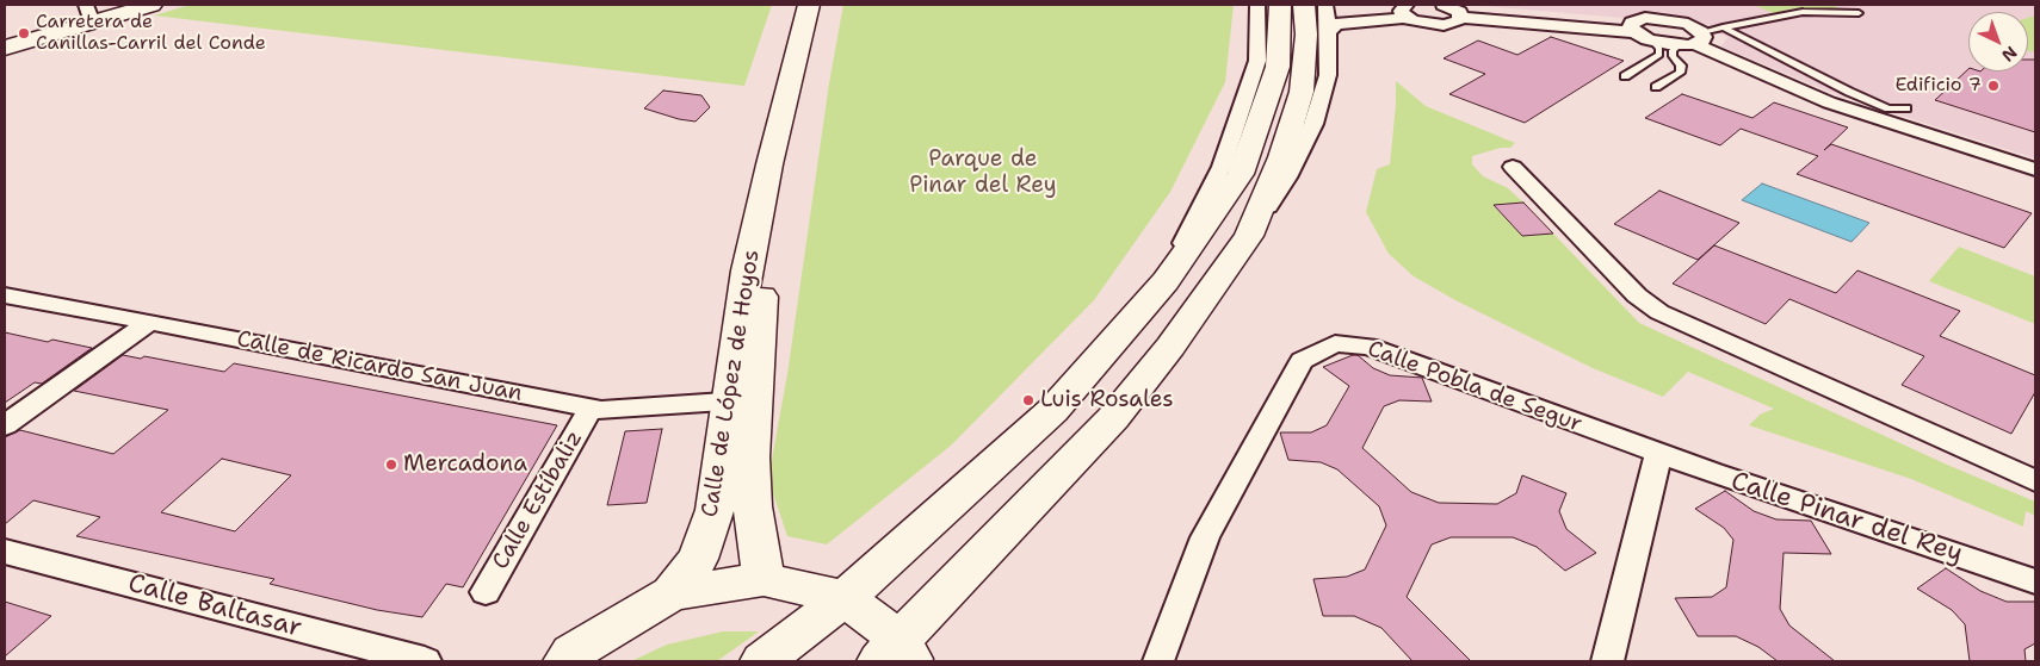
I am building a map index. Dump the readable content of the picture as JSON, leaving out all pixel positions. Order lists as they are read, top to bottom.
{
  "streets": {
    "main road": ["Calle de López de Hoyos"],
    "street": [
      "Calle de Ricardo San Juan",
      "Calle Pobla de Segur",
      "Calle Estíbaliz",
      "Calle Pinar del Rey",
      "Calle Baltasar"
    ]
  },
  "crossings": [
    ["Calle de Ricardo San Juan", "Calle de López de Hoyos"],
    ["Calle de Ricardo San Juan", "Calle Estíbaliz"],
    ["Calle Pobla de Segur", "Calle Pinar del Rey"]
  ],
  "parks": ["Parque de Pinar del Rey"],
  "places": [
    "Carretera de Canillas-Carril del Conde",
    "Edificio 7",
    "Luis Rosales",
    "Mercadona"
  ],
  "north": "bottom right"
}
